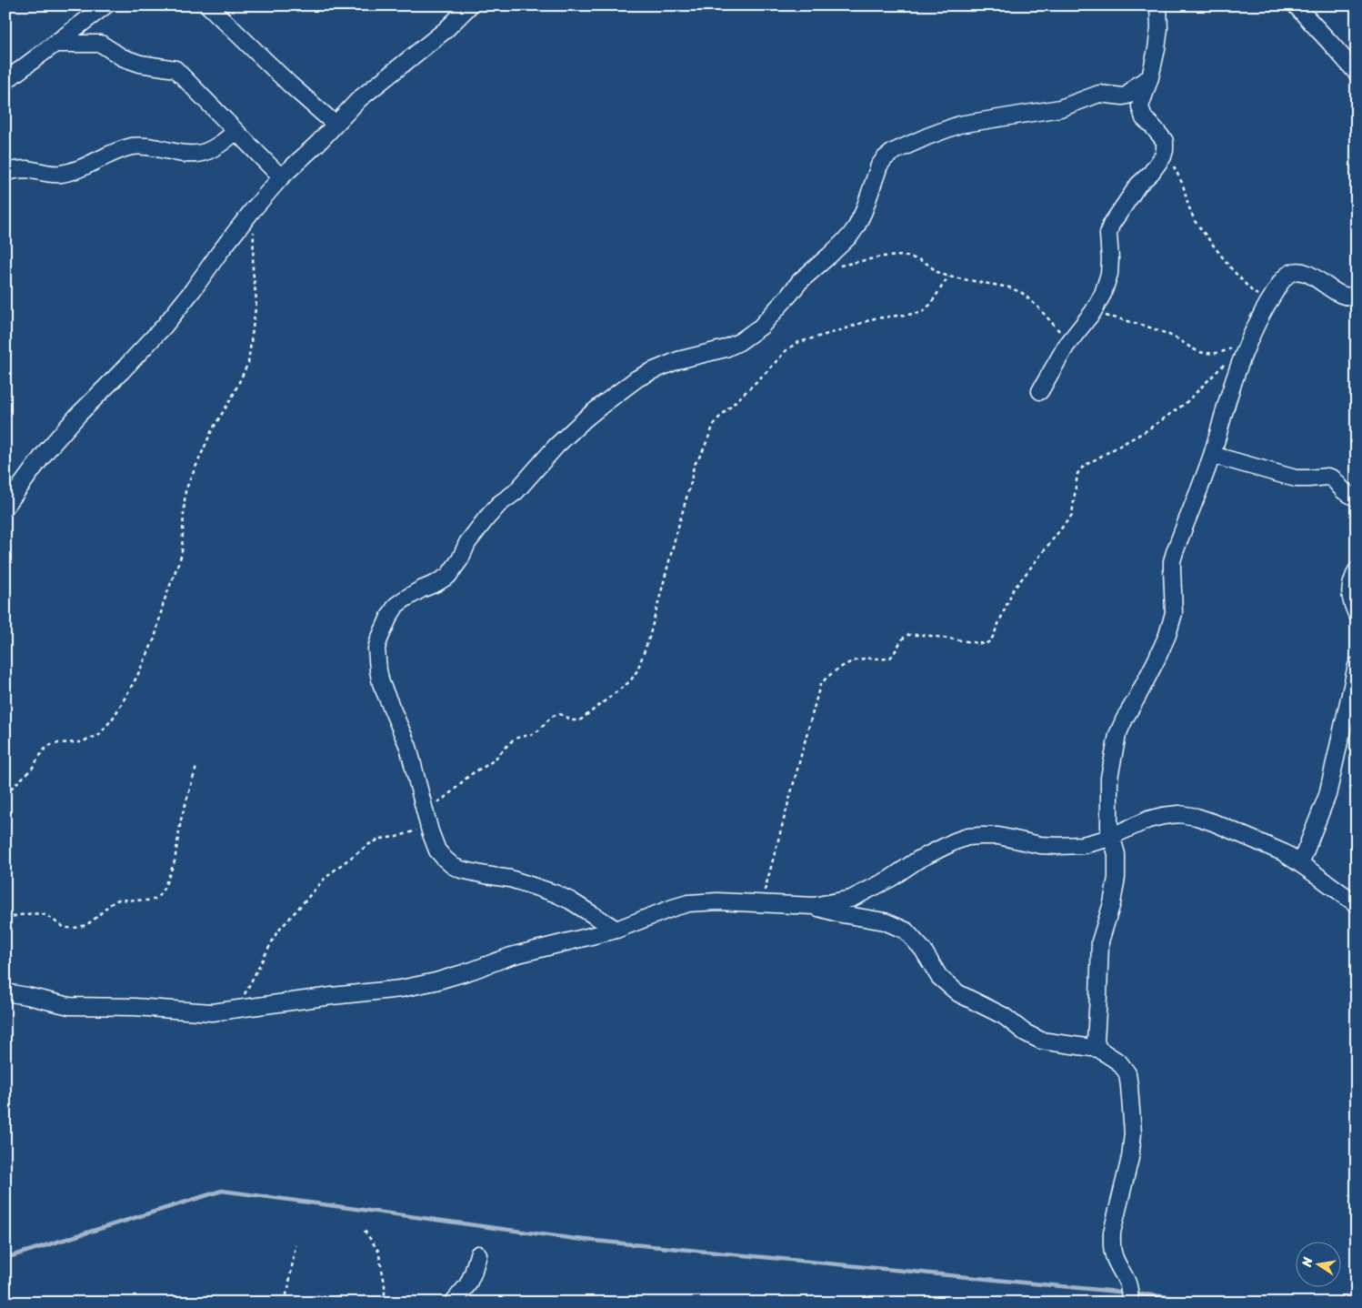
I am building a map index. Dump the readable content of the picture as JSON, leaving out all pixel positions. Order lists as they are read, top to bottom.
{
  "north": "left"
}
